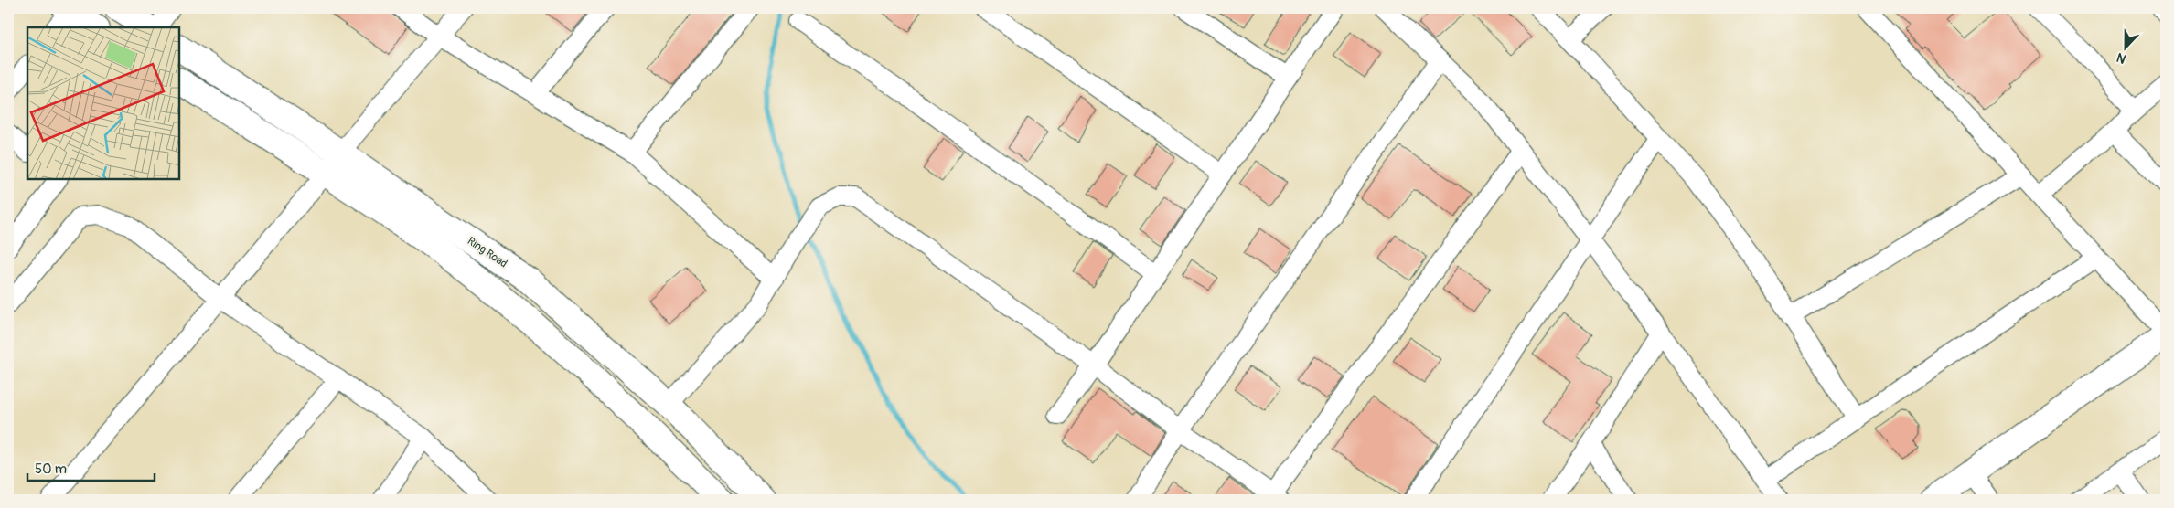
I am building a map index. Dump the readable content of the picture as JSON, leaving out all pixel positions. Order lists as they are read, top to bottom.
{
  "streets": {
    "main road": ["Ring Road"]
  },
  "scale_bar": "50 m",
  "north": "bottom"
}
